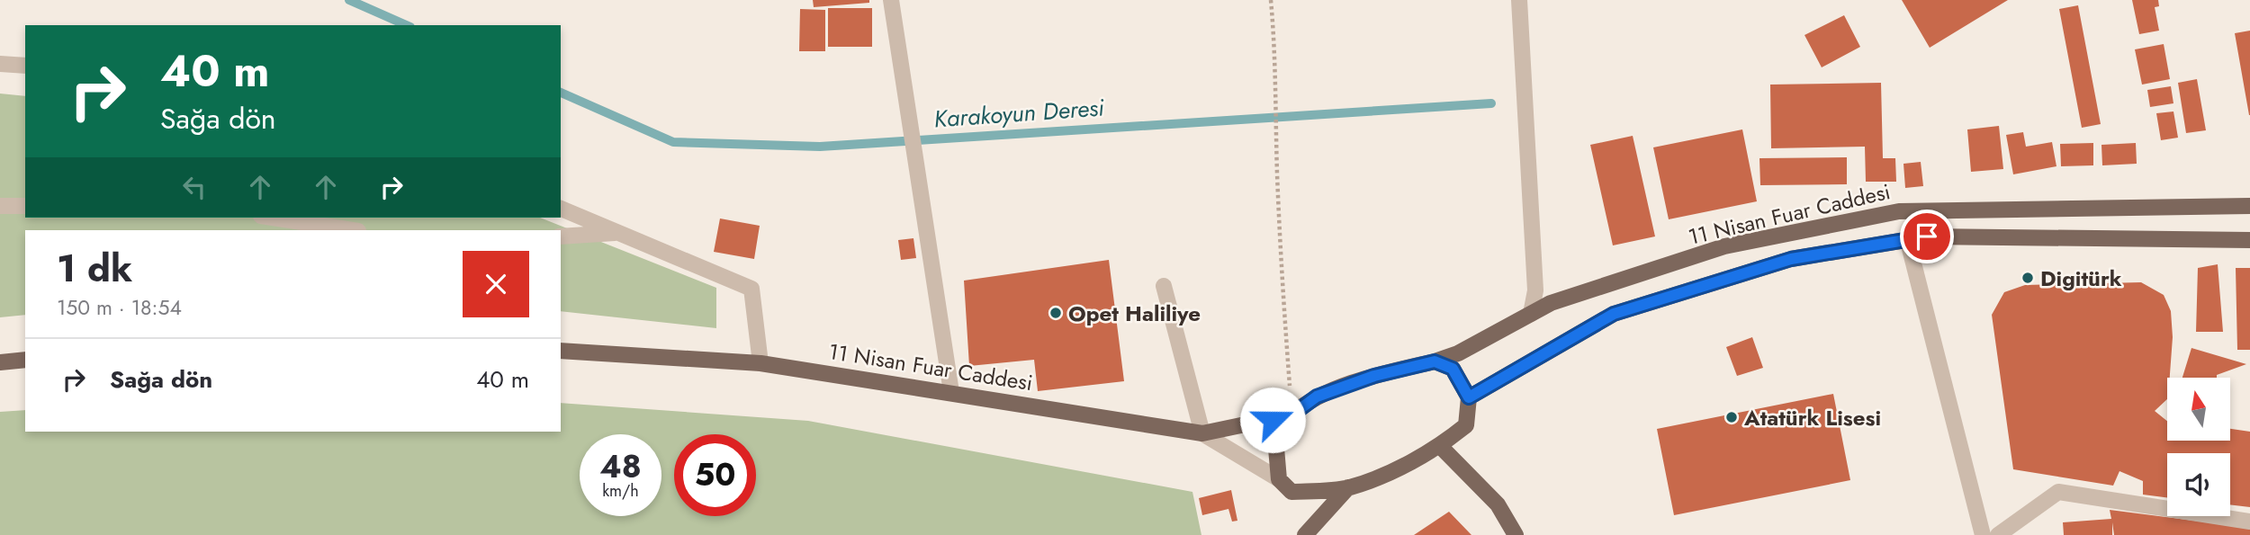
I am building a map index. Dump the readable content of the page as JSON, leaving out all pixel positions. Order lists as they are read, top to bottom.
{
  "streets": {
    "main road": ["11 Nisan Fuar Caddesi"]
  },
  "water": ["Karakoyun Deresi"],
  "places": ["Digitürk", "Opet Haliliye", "Atatürk Lisesi"],
  "north": "top",
  "page": {
    "turn": ["40 m", "Sağa dön"],
    "heading": ["1 dk", "150 m · 18:54"],
    "list": [
      {
        "name": "Sağa dön",
        "value": "40 m"
      }
    ],
    "speed": "48 km/h",
    "limit": "50"
  }
}
